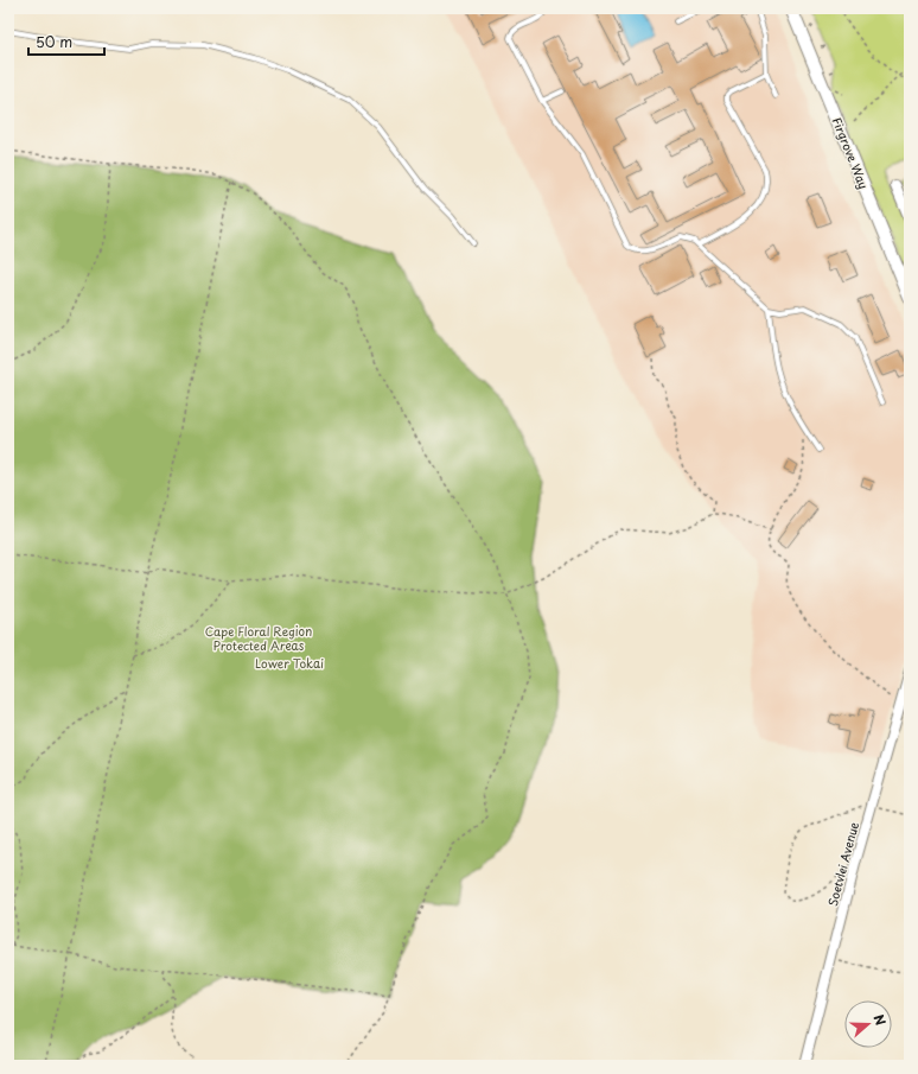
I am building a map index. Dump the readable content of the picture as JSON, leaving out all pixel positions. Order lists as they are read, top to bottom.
{
  "streets": {
    "street": ["Firgrove Way", "Soetvlei Avenue"]
  },
  "parks": ["Cape Floral Region Protected Areas", "Lower Tokai"],
  "scale_bar": "50 m",
  "north": "right"
}
